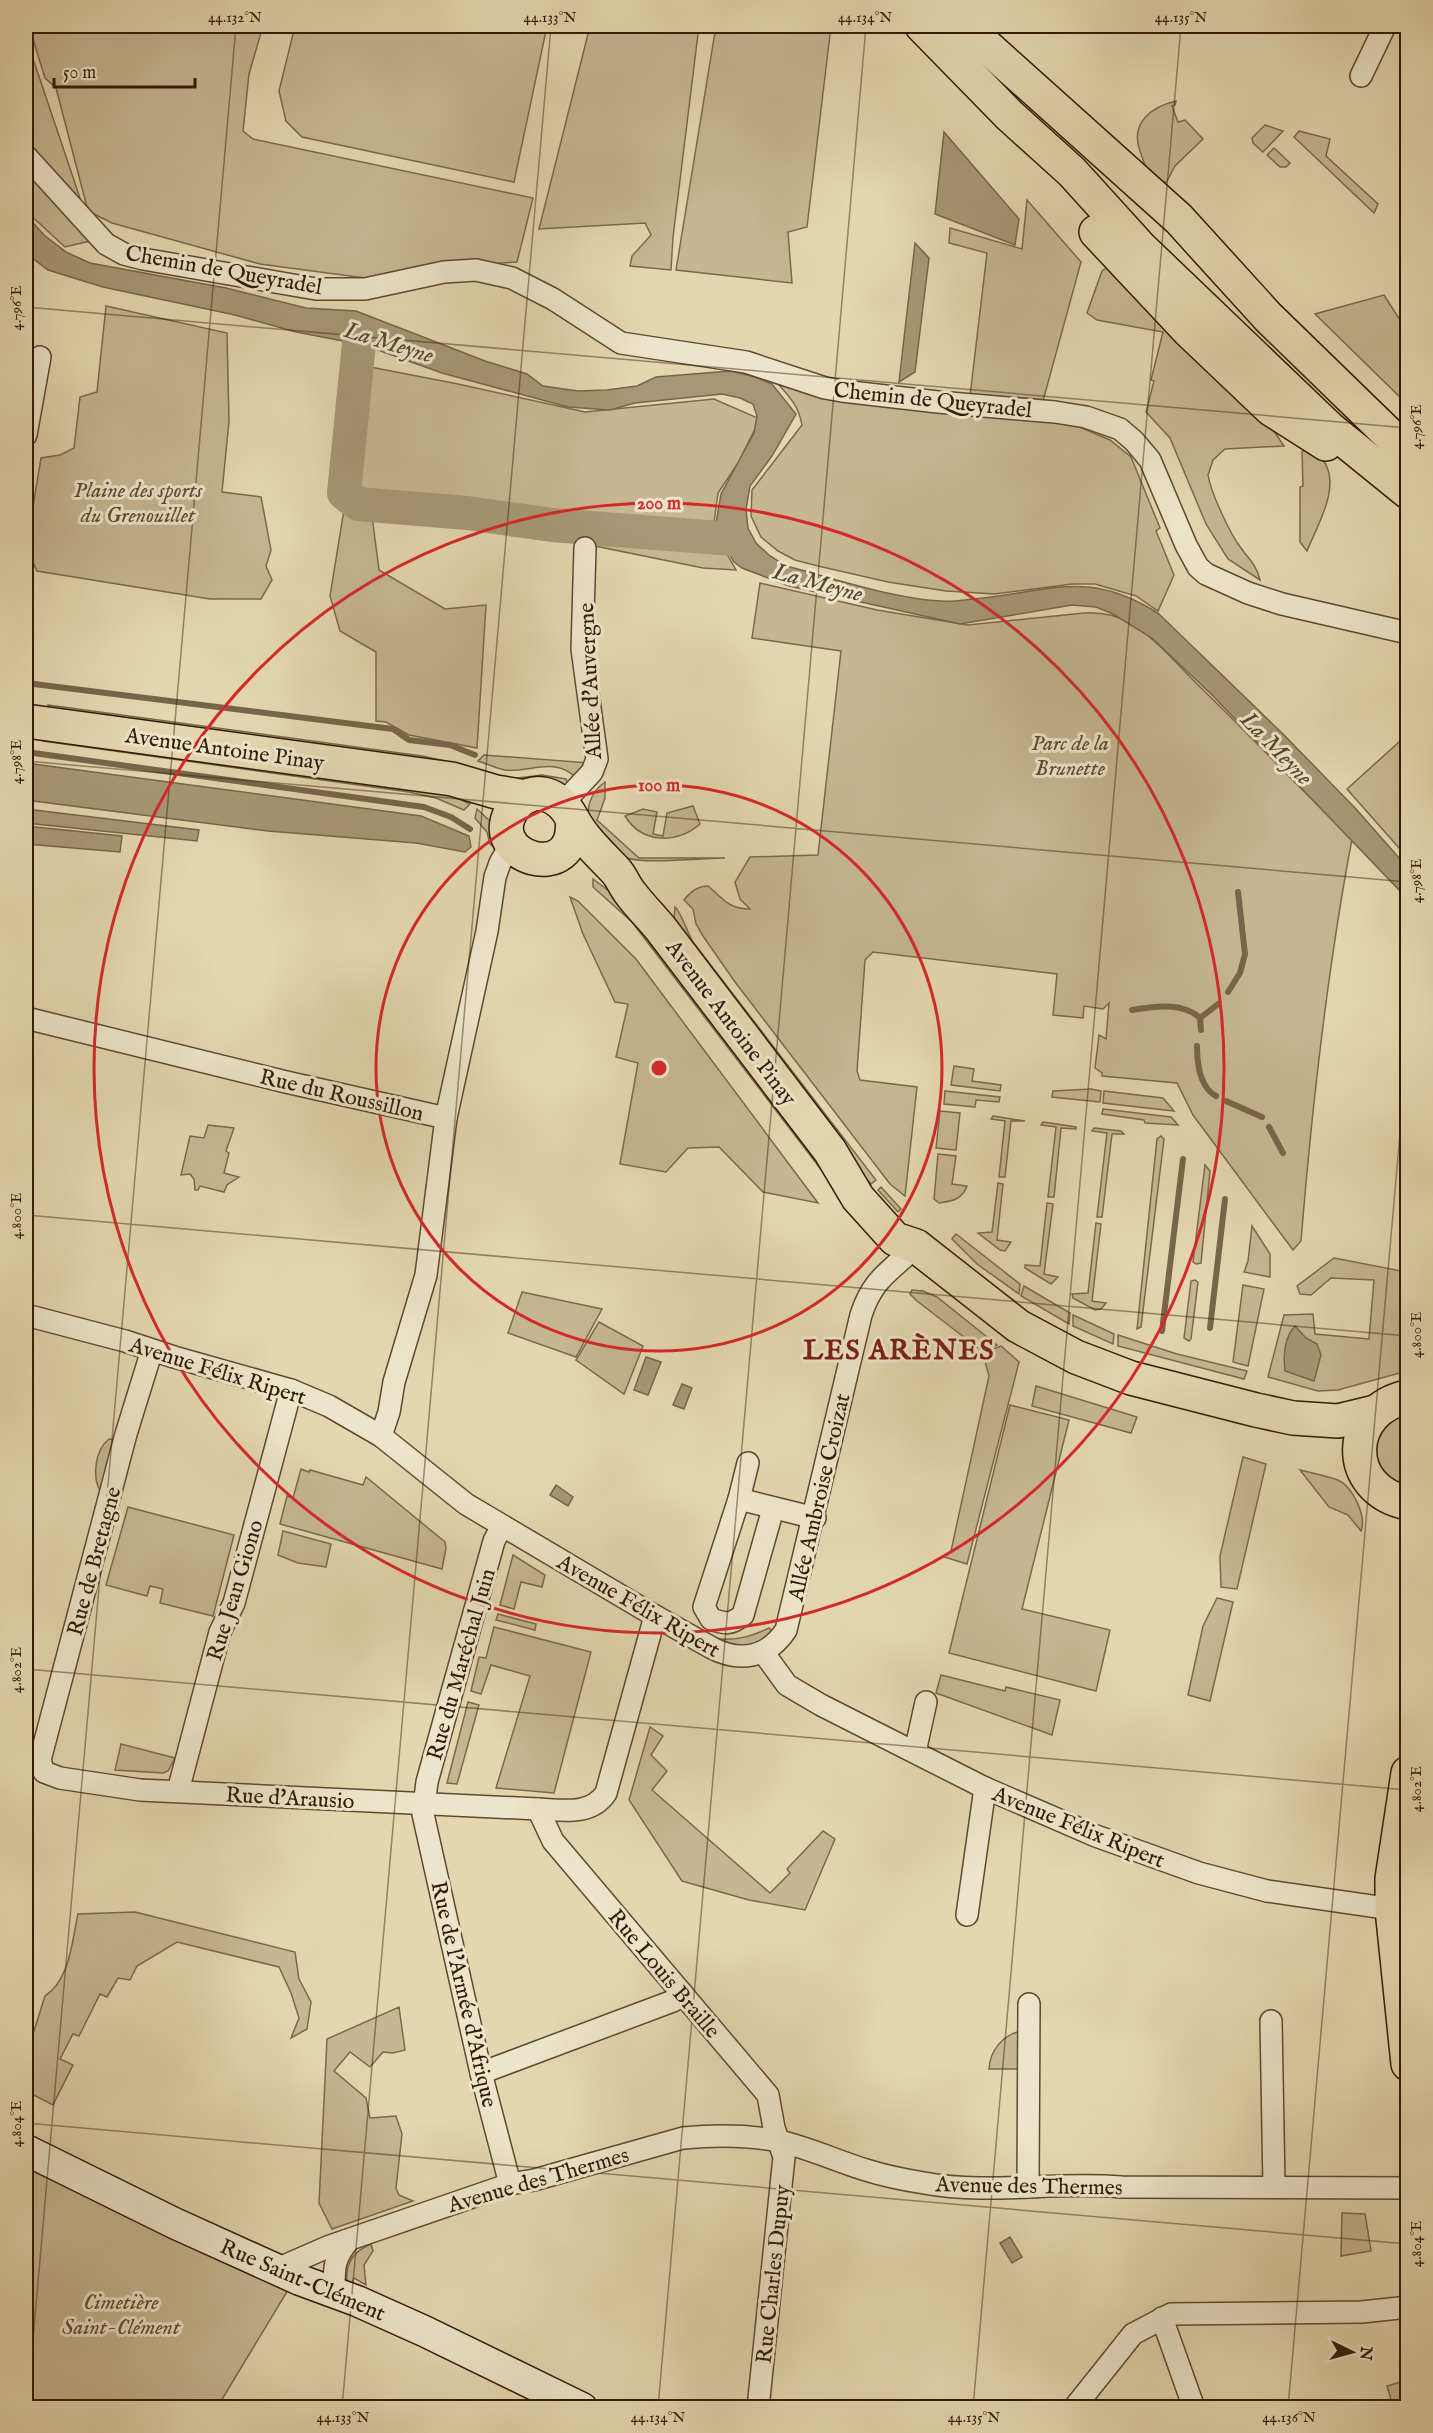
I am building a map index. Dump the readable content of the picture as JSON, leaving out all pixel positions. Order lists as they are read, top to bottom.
{
  "streets": {
    "main road": ["Avenue Antoine Pinay", "Rue Saint-Clément"],
    "street": [
      "Chemin de Queyradel",
      "Allée d'Auvergne",
      "Rue du Roussillon",
      "Avenue Félix Ripert",
      "Allée Ambroise Croizat",
      "Rue de Bretagne",
      "Rue Jean Giono",
      "Rue du Maréchal Juin",
      "Rue d'Arausio",
      "Rue Louis Braille",
      "Rue de l'Armée d'Afrique",
      "Avenue des Thermes",
      "Rue Charles Dupuy"
    ]
  },
  "crossings": [
    ["Allée d'Auvergne", "Avenue Antoine Pinay"],
    ["Avenue Antoine Pinay", "Allée Ambroise Croizat"],
    ["Rue du Roussillon", "Avenue Félix Ripert"],
    ["Avenue Félix Ripert", "Allée Ambroise Croizat"],
    ["Avenue Félix Ripert", "Rue de Bretagne"],
    ["Avenue Félix Ripert", "Rue Jean Giono"],
    ["Avenue Félix Ripert", "Rue du Maréchal Juin"],
    ["Avenue Félix Ripert", "Rue d'Arausio"],
    ["Rue de Bretagne", "Rue d'Arausio"],
    ["Rue Jean Giono", "Rue d'Arausio"],
    ["Rue du Maréchal Juin", "Rue d'Arausio"],
    ["Rue du Maréchal Juin", "Rue de l'Armée d'Afrique"],
    ["Rue d'Arausio", "Rue Louis Braille"],
    ["Rue d'Arausio", "Rue de l'Armée d'Afrique"],
    ["Rue Louis Braille", "Avenue des Thermes"],
    ["Rue Louis Braille", "Rue Charles Dupuy"],
    ["Rue de l'Armée d'Afrique", "Avenue des Thermes"],
    ["Avenue des Thermes", "Rue Charles Dupuy"],
    ["Avenue des Thermes", "Rue Saint-Clément"]
  ],
  "districts": ["LES ARÈNES"],
  "water": ["La Meyne"],
  "parks": ["Plaine des sports du Grenouillet", "Parc de la Brunette", "Cimetière Saint-Clément"],
  "scale_bar": "50 m",
  "north": "right",
  "coordinates": [
    "44.132°N",
    "44.133°N",
    "44.134°N",
    "44.135°N",
    "4.796°E",
    "4.798°E",
    "4.800°E",
    "4.802°E",
    "4.804°E",
    "44.136°N"
  ],
  "rings": ["200 m", "100 m"]
}
